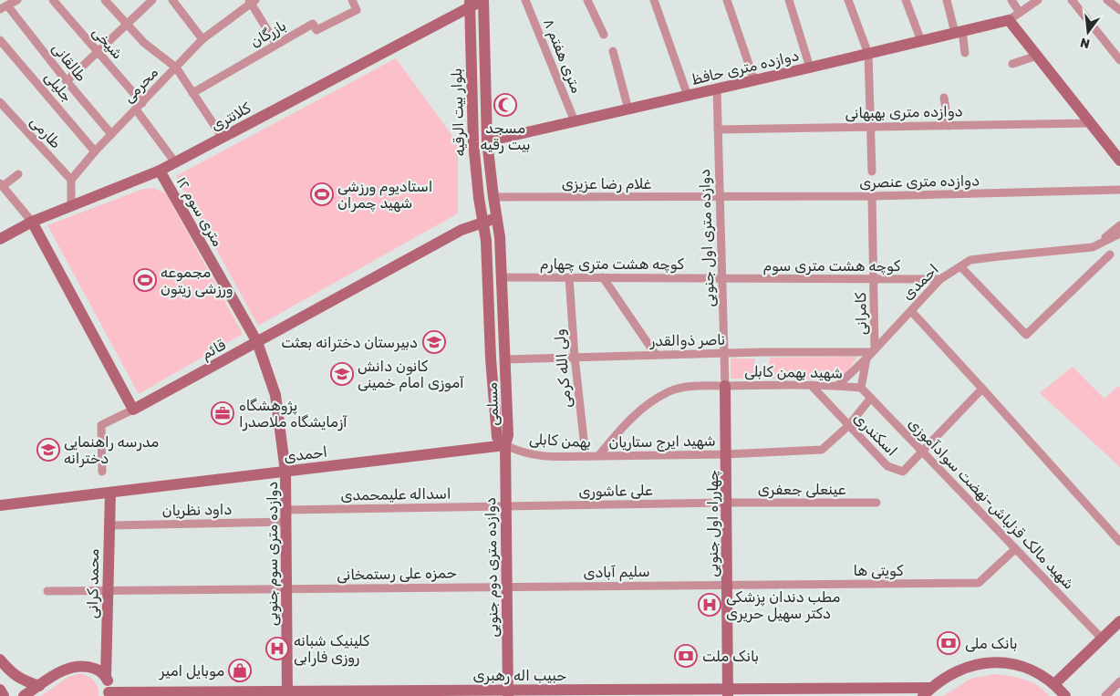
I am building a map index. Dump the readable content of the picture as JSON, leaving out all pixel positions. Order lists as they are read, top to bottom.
{
  "streets": {
    "main road": [
      "دوازده متری حافظ",
      "بلوار بیت الرقیه",
      "کلانتری",
      "۱۲ متری سوم",
      "احمدی",
      "قائم",
      "مسلمی",
      "چهارراه اول جنوبی",
      "دوازده متری سوم جنوبی",
      "دوازده متری دوم جنوبی",
      "محمد کرانی",
      "حبیب اله رهبری"
    ],
    "street": [
      "بازرگان",
      "شیخی",
      "۸ متری هفتم",
      "طالقانی",
      "محرمی",
      "جلیلی",
      "دوازده متری بهبهانی",
      "طارمی",
      "دوازده متری عنصری",
      "غلام رضا عزیزی",
      "دوازده متری اول جنوبی",
      "کوچه هشت متری چهارم",
      "کوچه هشت متری سوم",
      "کامرانی",
      "ناصر ذوالقدر",
      "ولی الله کرمی",
      "شهید بهمن کابلی",
      "اسکندری",
      "بهمن کابلی",
      "شهید ایرج ستاریان",
      "عینعلی جعفری",
      "علی عاشوری",
      "اسداله علیمحمدی",
      "شهید مالک قزلباش-نهضت سوادآموزی",
      "داود نظریان",
      "کویتی ها",
      "سلیم آبادی",
      "حمزه علی رستمخانی"
    ]
  },
  "crossings": [
    ["شیخی", "محرمی"],
    ["۸ متری هفتم", "دوازده متری حافظ"],
    ["طالقانی", "محرمی"],
    ["دوازده متری حافظ", "بلوار بیت الرقیه"],
    ["دوازده متری حافظ", "دوازده متری اول جنوبی"],
    ["محرمی", "جلیلی"],
    ["محرمی", "طارمی"],
    ["بلوار بیت الرقیه", "کلانتری"],
    ["بلوار بیت الرقیه", "غلام رضا عزیزی"],
    ["بلوار بیت الرقیه", "قائم"],
    ["بلوار بیت الرقیه", "مسلمی"],
    ["دوازده متری بهبهانی", "دوازده متری اول جنوبی"],
    ["کلانتری", "۱۲ متری سوم"],
    ["دوازده متری عنصری", "غلام رضا عزیزی"],
    ["دوازده متری عنصری", "دوازده متری اول جنوبی"],
    ["دوازده متری عنصری", "کامرانی"],
    ["غلام رضا عزیزی", "دوازده متری اول جنوبی"],
    ["۱۲ متری سوم", "احمدی"],
    ["۱۲ متری سوم", "قائم"],
    ["۱۲ متری سوم", "دوازده متری سوم جنوبی"],
    ["دوازده متری اول جنوبی", "کوچه هشت متری چهارم"],
    ["دوازده متری اول جنوبی", "کوچه هشت متری سوم"],
    ["دوازده متری اول جنوبی", "ناصر ذوالقدر"],
    ["دوازده متری اول جنوبی", "شهید بهمن کابلی"],
    ["دوازده متری اول جنوبی", "بهمن کابلی"],
    ["دوازده متری اول جنوبی", "چهارراه اول جنوبی"],
    ["کوچه هشت متری چهارم", "کوچه هشت متری سوم"],
    ["کوچه هشت متری چهارم", "ولی الله کرمی"],
    ["کوچه هشت متری چهارم", "مسلمی"],
    ["کوچه هشت متری سوم", "احمدی"],
    ["کوچه هشت متری سوم", "کامرانی"],
    ["احمدی", "کامرانی"],
    ["احمدی", "ناصر ذوالقدر"],
    ["احمدی", "شهید بهمن کابلی"],
    ["احمدی", "مسلمی"],
    ["احمدی", "بهمن کابلی"],
    ["احمدی", "دوازده متری سوم جنوبی"],
    ["احمدی", "دوازده متری دوم جنوبی"],
    ["احمدی", "محمد کرانی"],
    ["کامرانی", "ناصر ذوالقدر"],
    ["کامرانی", "شهید بهمن کابلی"],
    ["کامرانی", "شهید مالک قزلباش-نهضت سوادآموزی"],
    ["ناصر ذوالقدر", "ولی الله کرمی"],
    ["ناصر ذوالقدر", "مسلمی"],
    ["قائم", "مسلمی"],
    ["ولی الله کرمی", "بهمن کابلی"],
    ["شهید بهمن کابلی", "اسکندری"],
    ["شهید بهمن کابلی", "بهمن کابلی"],
    ["شهید بهمن کابلی", "شهید مالک قزلباش-نهضت سوادآموزی"],
    ["شهید بهمن کابلی", "چهارراه اول جنوبی"],
    ["مسلمی", "بهمن کابلی"],
    ["مسلمی", "دوازده متری دوم جنوبی"],
    ["اسکندری", "شهید ایرج ستاریان"],
    ["اسکندری", "شهید مالک قزلباش-نهضت سوادآموزی"],
    ["بهمن کابلی", "شهید ایرج ستاریان"],
    ["بهمن کابلی", "چهارراه اول جنوبی"],
    ["بهمن کابلی", "دوازده متری دوم جنوبی"],
    ["شهید ایرج ستاریان", "شهید مالک قزلباش-نهضت سوادآموزی"],
    ["شهید ایرج ستاریان", "چهارراه اول جنوبی"],
    ["عینعلی جعفری", "علی عاشوری"],
    ["عینعلی جعفری", "چهارراه اول جنوبی"],
    ["علی عاشوری", "اسداله علیمحمدی"],
    ["علی عاشوری", "چهارراه اول جنوبی"],
    ["علی عاشوری", "دوازده متری دوم جنوبی"],
    ["اسداله علیمحمدی", "دوازده متری سوم جنوبی"],
    ["اسداله علیمحمدی", "دوازده متری دوم جنوبی"],
    ["شهید مالک قزلباش-نهضت سوادآموزی", "کویتی ها"],
    ["داود نظریان", "دوازده متری سوم جنوبی"],
    ["داود نظریان", "محمد کرانی"],
    ["چهارراه اول جنوبی", "کویتی ها"],
    ["چهارراه اول جنوبی", "سلیم آبادی"],
    ["چهارراه اول جنوبی", "حبیب اله رهبری"],
    ["دوازده متری سوم جنوبی", "حمزه علی رستمخانی"],
    ["دوازده متری سوم جنوبی", "حبیب اله رهبری"],
    ["دوازده متری دوم جنوبی", "سلیم آبادی"],
    ["دوازده متری دوم جنوبی", "حمزه علی رستمخانی"],
    ["دوازده متری دوم جنوبی", "حبیب اله رهبری"],
    ["کویتی ها", "سلیم آبادی"],
    ["سلیم آبادی", "حمزه علی رستمخانی"],
    ["حمزه علی رستمخانی", "محمد کرانی"],
    ["محمد کرانی", "حبیب اله رهبری"]
  ],
  "places": {
    "mosque": ["مسجد بیت رقیه"],
    "sports": ["استادیوم ورزشی شهید چمران", "مجموعه ورزشی زیتون"],
    "school or university": ["دبیرستان دخترانه بعثت", "کانون دانش آموزی امام خمینی", "مدرسه راهنمایی دخترانه"],
    "office": ["پژوهشگاه آزمایشگاه ملاصدرا"],
    "hospital": ["مطب دندان پزشکی دکتر سهیل حریری", "کلینیک شبانه روزی فارابی"],
    "bank": ["بانک ملی", "بانک ملت"],
    "shop": ["موبایل امیر"]
  },
  "north": "bottom"
}
